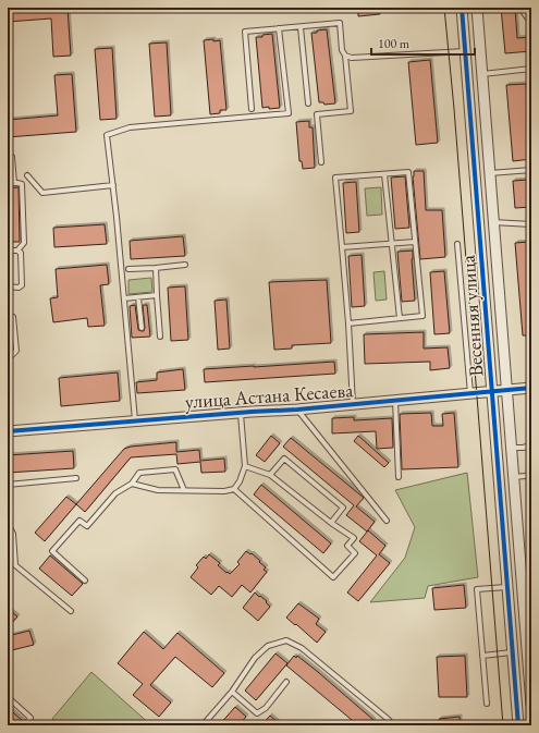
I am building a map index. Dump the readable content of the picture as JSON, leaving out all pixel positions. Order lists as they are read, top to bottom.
{
  "streets": {
    "street": ["Весенняя улица", "улица Астана Кесаева"]
  },
  "crossings": [
    ["Весенняя улица", "улица Астана Кесаева"]
  ],
  "scale_bar": "100 m"
}
